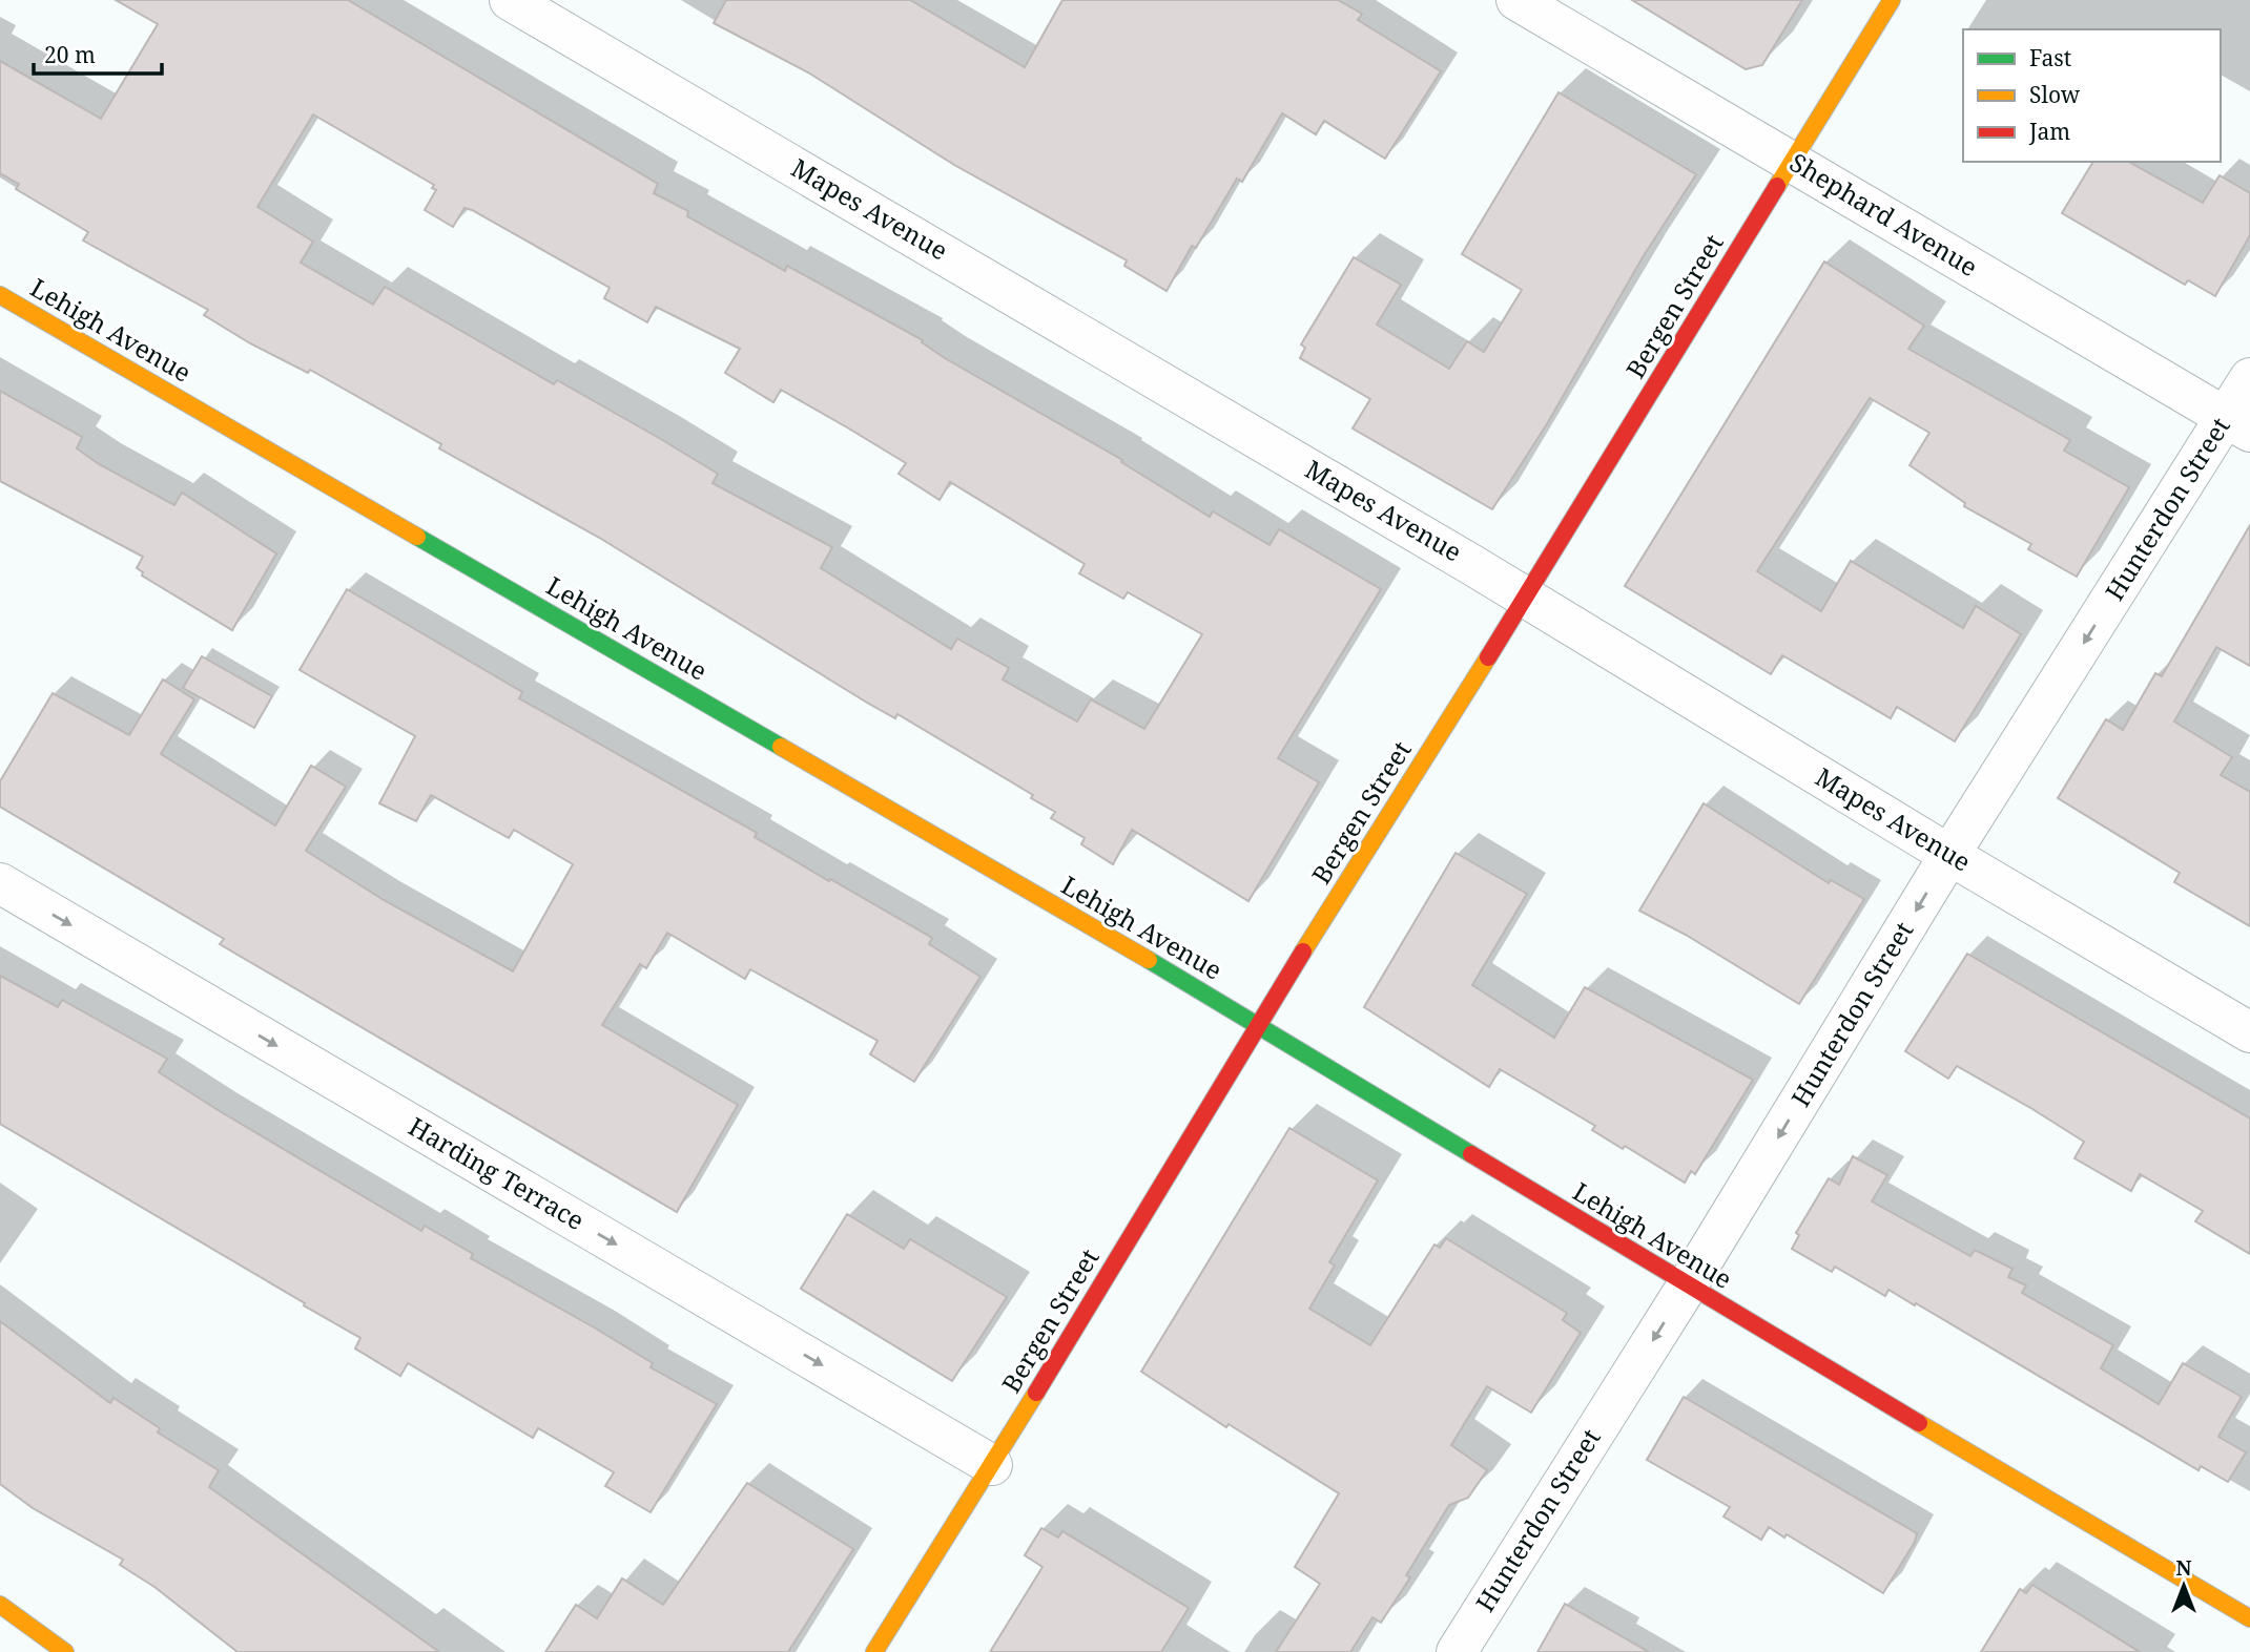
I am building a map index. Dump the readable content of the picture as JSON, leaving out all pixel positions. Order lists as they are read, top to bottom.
{
  "streets": {
    "street": [
      "Mapes Avenue",
      "Shephard Avenue",
      "Bergen Street",
      "Lehigh Avenue",
      "Hunterdon Street",
      "Harding Terrace"
    ]
  },
  "crossings": [
    ["Mapes Avenue", "Bergen Street"],
    ["Mapes Avenue", "Hunterdon Street"],
    ["Shephard Avenue", "Bergen Street"],
    ["Shephard Avenue", "Hunterdon Street"],
    ["Bergen Street", "Lehigh Avenue"],
    ["Bergen Street", "Harding Terrace"],
    ["Lehigh Avenue", "Hunterdon Street"]
  ],
  "one_way": ["Hunterdon Street", "Harding Terrace"],
  "legend": ["Fast", "Slow", "Jam"],
  "scale_bar": "20 m",
  "north": "top"
}
